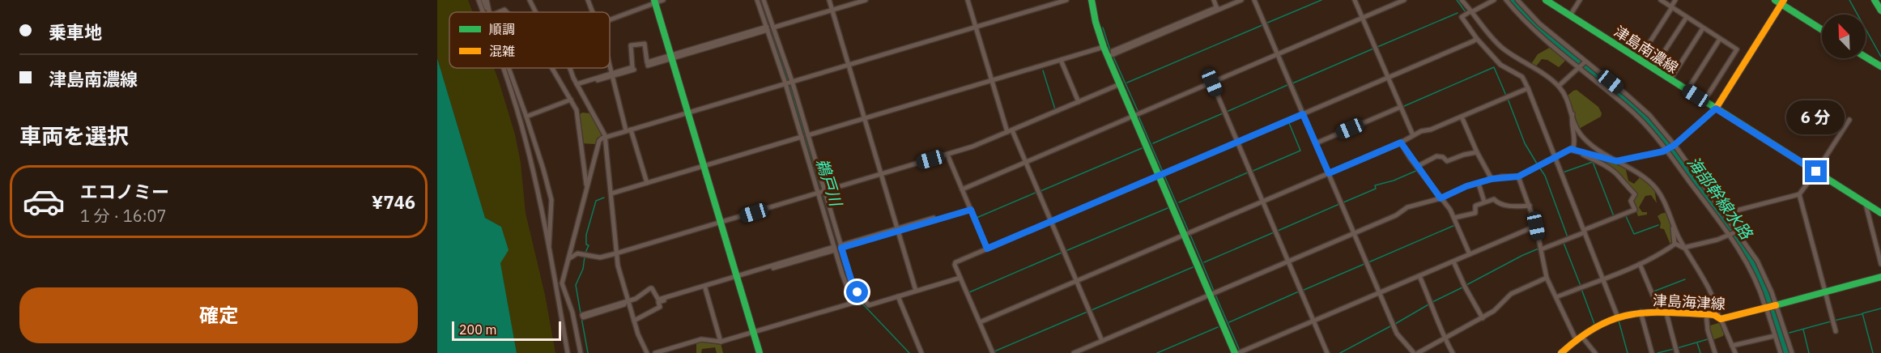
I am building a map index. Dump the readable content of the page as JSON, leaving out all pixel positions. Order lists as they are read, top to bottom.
{
  "streets": {
    "street": ["津島南濃線", "津島海津線"]
  },
  "water": ["鵜戸川", "海部幹線水路"],
  "legend": ["順調", "混雑"],
  "scale_bar": "200 m",
  "north": "top left",
  "page": {
    "banner": ["乗車地", "津島南濃線"],
    "bubble": "6 分",
    "heading": "車両を選択",
    "list": [
      {
        "name": "エコノミー",
        "note": "1 分 · 16:07",
        "value": "¥746"
      }
    ],
    "buttons": "確定",
    "scale": "200 m"
  }
}
